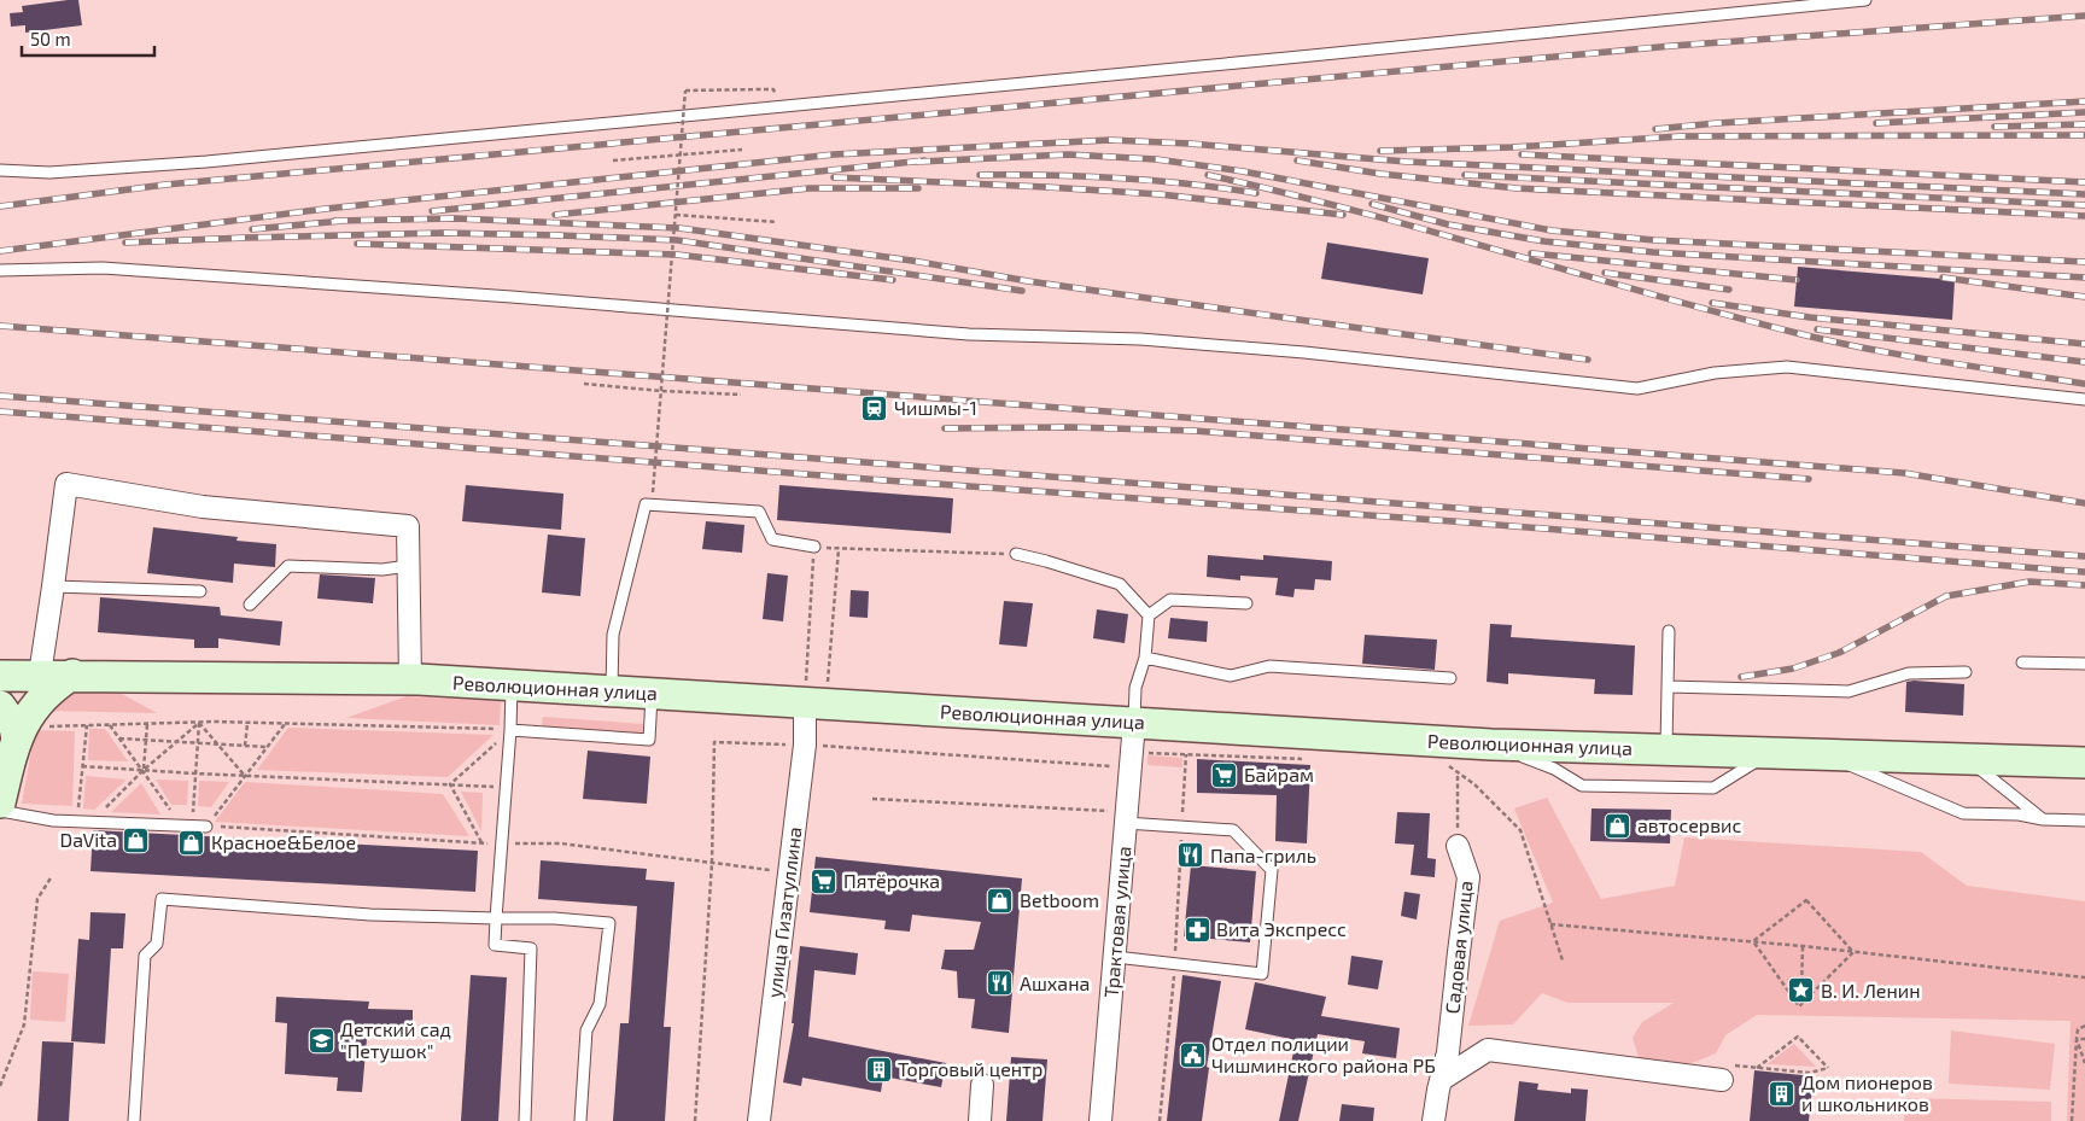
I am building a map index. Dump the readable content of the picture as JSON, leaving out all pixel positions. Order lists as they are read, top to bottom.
{
  "streets": {
    "main road": ["Революционная улица"],
    "street": ["улица Гизатуллина", "Трактовая улица", "Садовая улица"]
  },
  "crossings": [
    ["Революционная улица", "улица Гизатуллина"],
    ["Революционная улица", "Трактовая улица"]
  ],
  "places": {
    "station": ["Чишмы-1"],
    "supermarket": ["Байрам", "Пятёрочка"],
    "shop": [
      "автосервис",
      "DaVita",
      "Красное&Белое",
      "Betboom"
    ],
    "restaurant": ["Папа-гриль", "Ашхана"],
    "pharmacy": ["Вита Экспресс"],
    "place": ["В. И. Ленин"],
    "school or university": ["Детский сад \"Петушок\""],
    "public building": ["Отдел полиции Чишминского района РБ"],
    "building": ["Торговый центр", "Дом пионеров и школьников"]
  },
  "scale_bar": "50 m"
}
